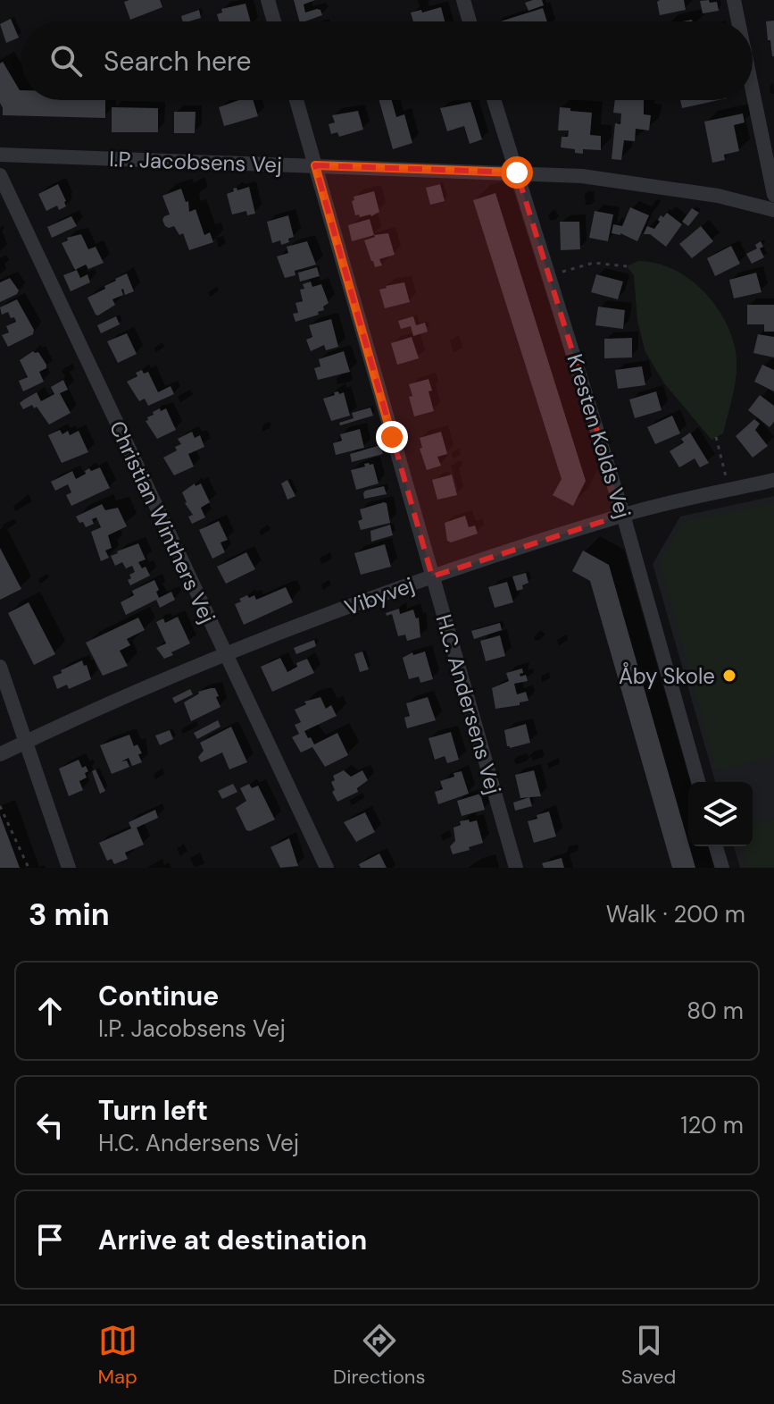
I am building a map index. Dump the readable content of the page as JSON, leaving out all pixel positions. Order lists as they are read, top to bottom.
{
  "streets": {
    "street": [
      "I.P. Jacobsens Vej",
      "Kresten Kolds Vej",
      "Christian Winthers Vej",
      "Vibyvej",
      "H.C. Andersens Vej"
    ]
  },
  "crossings": [
    ["I.P. Jacobsens Vej", "Kresten Kolds Vej"],
    ["I.P. Jacobsens Vej", "H.C. Andersens Vej"],
    ["Kresten Kolds Vej", "Vibyvej"],
    ["Christian Winthers Vej", "Vibyvej"],
    ["Vibyvej", "H.C. Andersens Vej"]
  ],
  "places": ["Åby Skole"],
  "page": {
    "search": "Search here",
    "heading": ["3 min", "Walk · 200 m"],
    "list": [
      ["Continue", "I.P. Jacobsens Vej", "80 m"],
      ["Turn left", "H.C. Andersens Vej", "120 m"],
      "Arrive at destination"
    ],
    "nav": ["Map", "Directions", "Saved"]
  }
}
